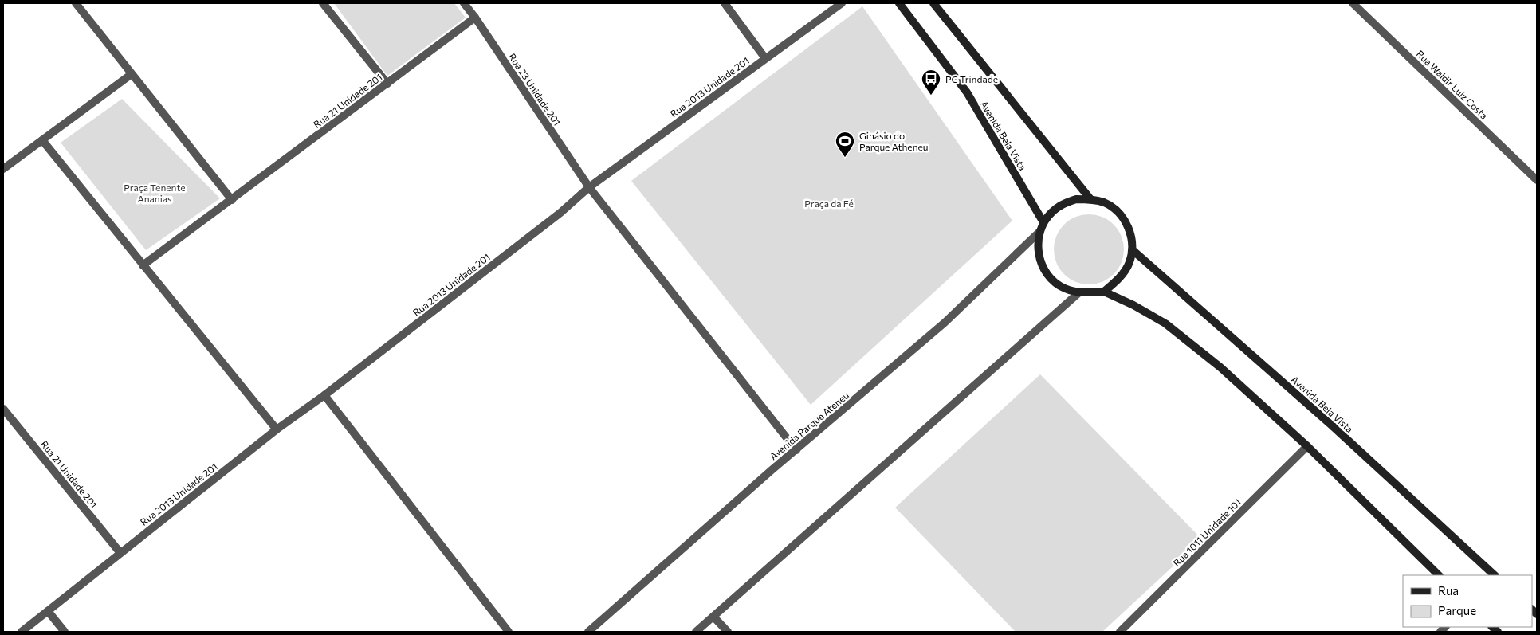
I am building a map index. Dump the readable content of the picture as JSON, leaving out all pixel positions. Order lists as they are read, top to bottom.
{
  "streets": {
    "main road": ["Avenida Bela Vista"],
    "street": [
      "Rua Waldir Luiz Costa",
      "Rua 2013 Unidade 201",
      "Rua 23 Unidade 201",
      "Rua 21 Unidade 201",
      "Avenida Parque Ateneu",
      "Rua 1011 Unidade 101"
    ]
  },
  "crossings": [
    ["Rua 2013 Unidade 201", "Rua 23 Unidade 201"],
    ["Rua 2013 Unidade 201", "Rua 21 Unidade 201"],
    ["Rua 23 Unidade 201", "Rua 21 Unidade 201"],
    ["Avenida Bela Vista", "Avenida Parque Ateneu"]
  ],
  "parks": ["Praça Tenente Ananias", "Praça da Fé"],
  "places": {
    "bus stop": ["PC Trindade"],
    "sports": ["Ginásio do Parque Atheneu"]
  },
  "legend": ["Rua", "Parque"]
}
